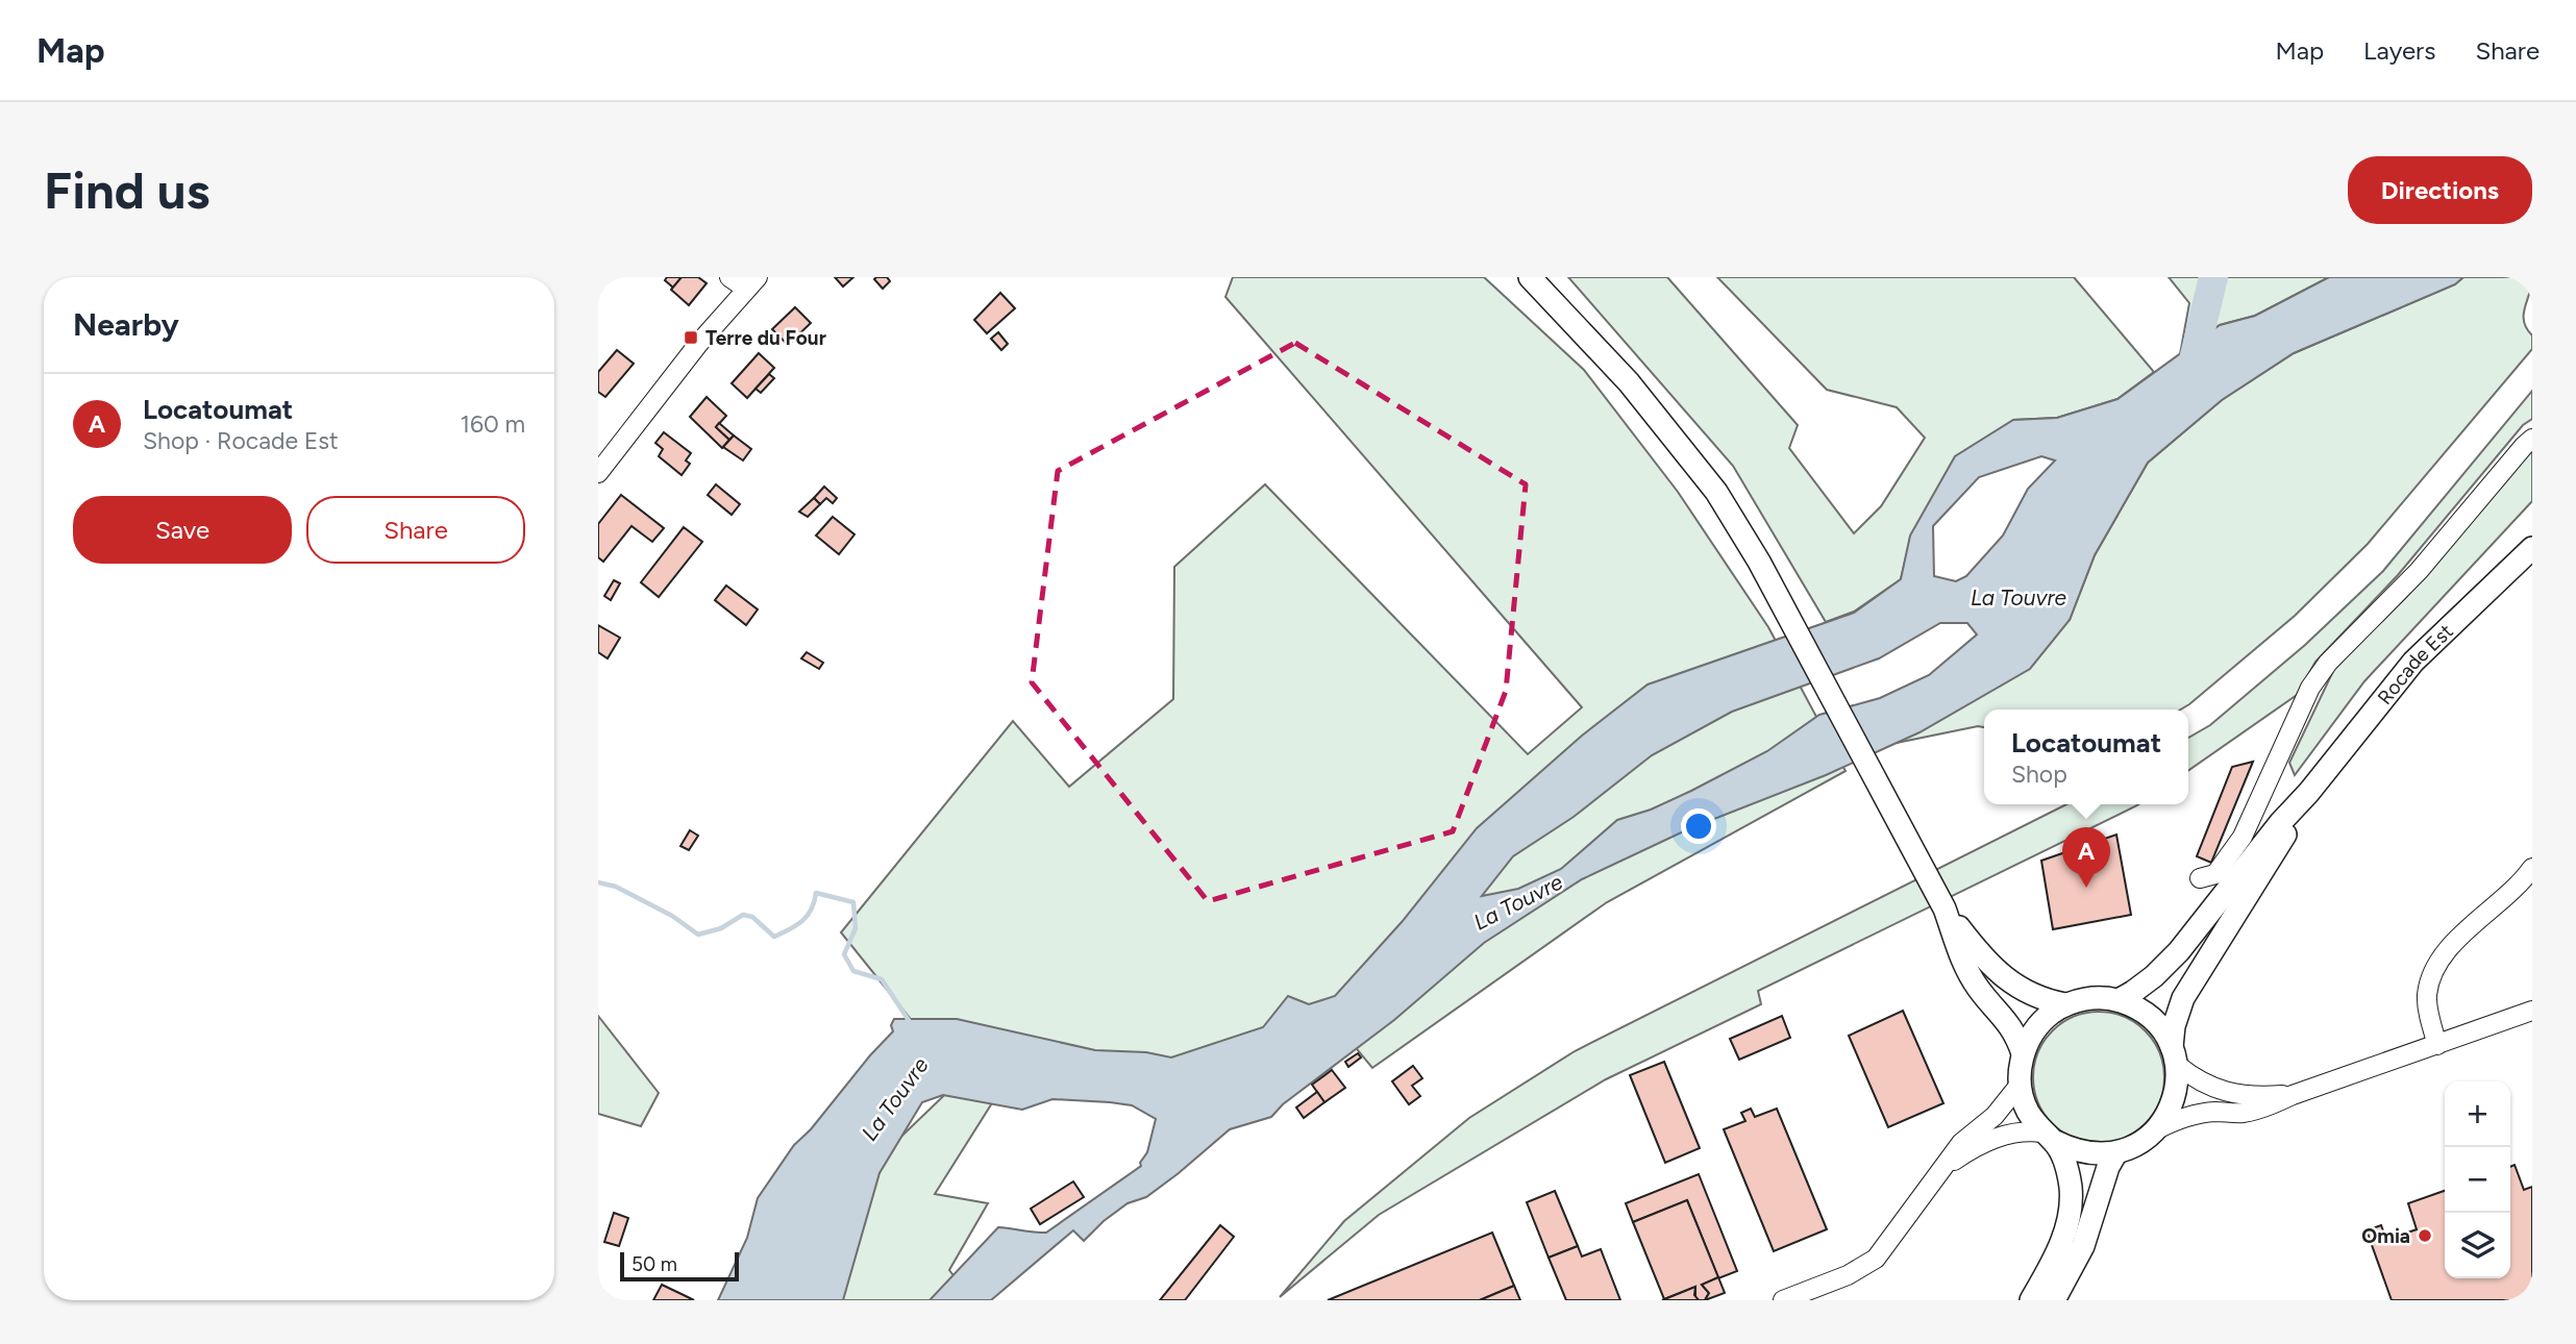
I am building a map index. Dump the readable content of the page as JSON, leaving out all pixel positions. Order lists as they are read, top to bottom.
{
  "streets": {
    "main road": ["Rocade Est"]
  },
  "water": ["La Touvre"],
  "places": {
    "transit": ["Terre du Four"],
    "other": ["Omia"]
  },
  "scale_bar": "50 m",
  "page": {
    "header": "Map",
    "nav": ["Map", "Layers", "Share"],
    "buttons": [
      "Directions",
      ["Save", "Share"]
    ],
    "title": "Find us",
    "heading": "Nearby",
    "list": [
      {
        "mark": "A",
        "name": "Locatoumat",
        "note": "Shop · Rocade Est",
        "value": "160 m"
      }
    ],
    "popup": ["Locatoumat", "Shop"],
    "pins": "A",
    "map_buttons": ["+", "−"],
    "scale": "50 m"
  }
}
